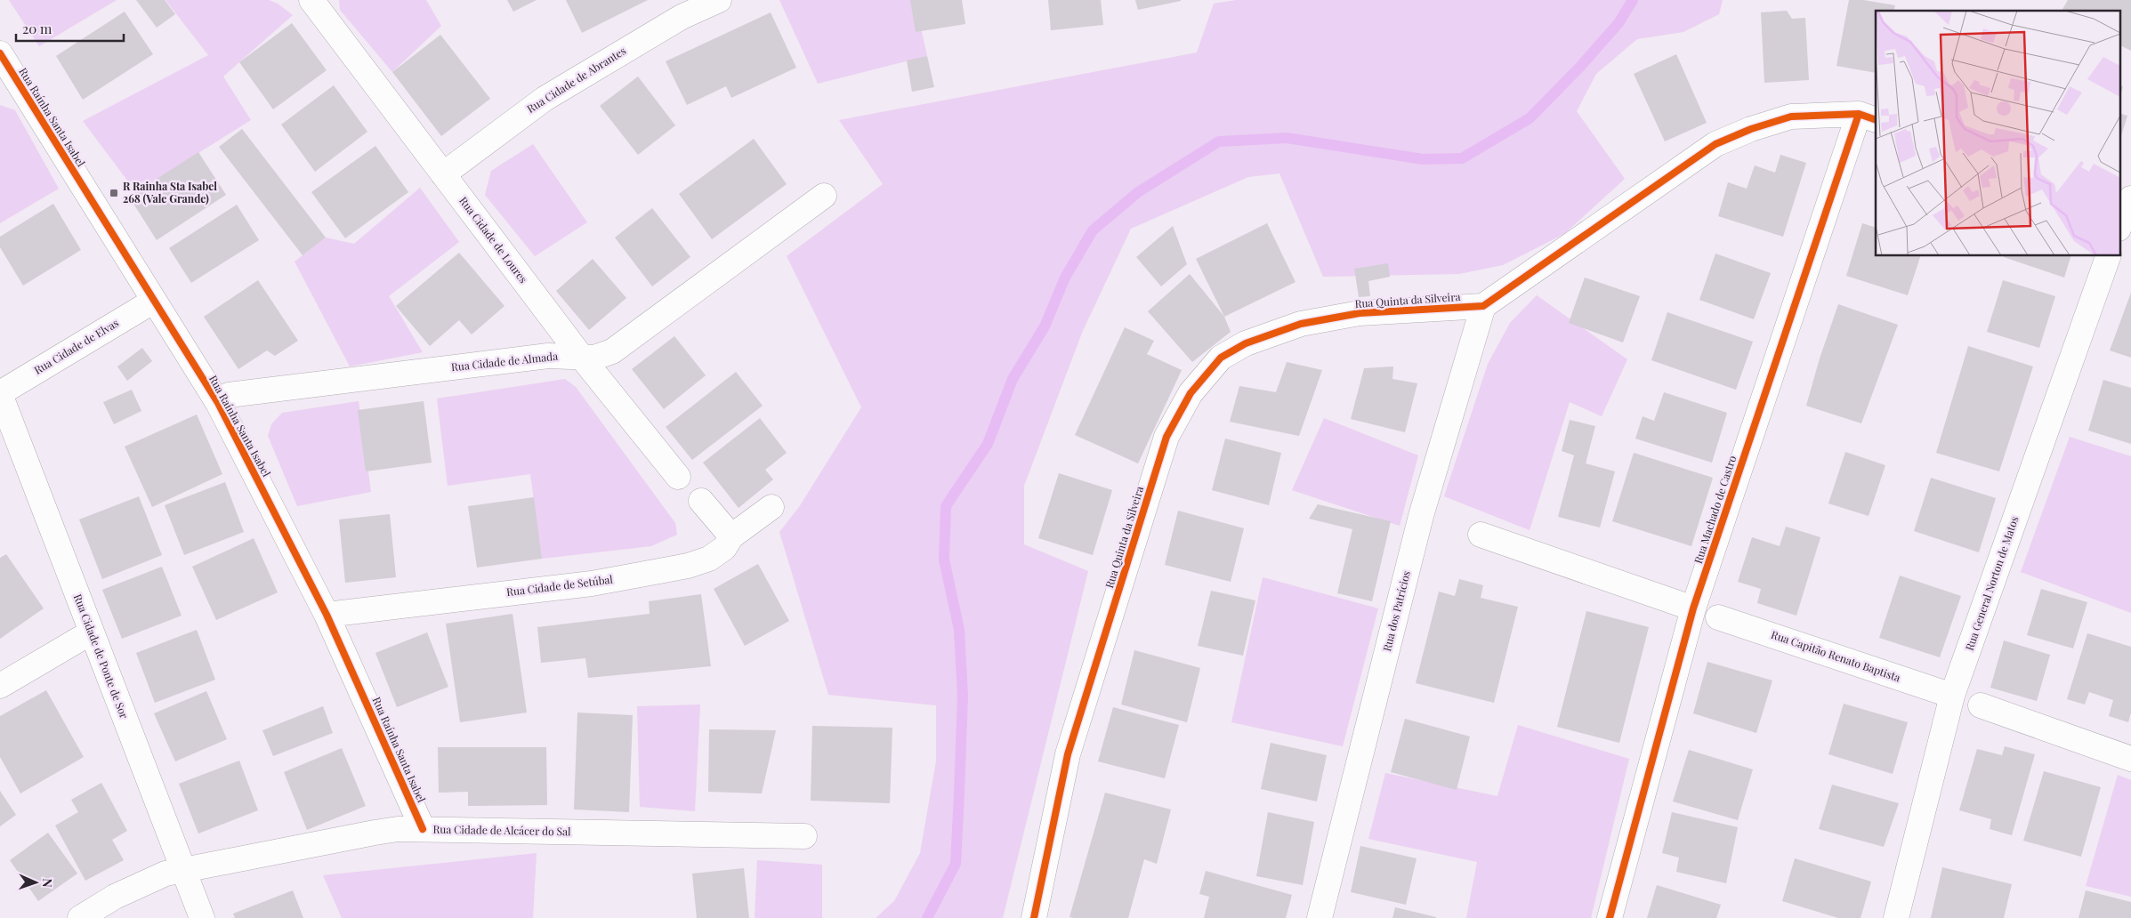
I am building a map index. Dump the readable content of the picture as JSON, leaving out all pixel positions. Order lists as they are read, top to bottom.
{
  "streets": {
    "street": [
      "Rua Cidade de Abrantes",
      "Rua Raínha Santa Isabel",
      "Rua Cidade de Loures",
      "Rua Quinta da Silveira",
      "Rua Cidade de Elvas",
      "Rua Cidade de Almada",
      "Rua Machado de Castro",
      "Rua General Norton de Matos",
      "Rua Cidade de Setúbal",
      "Rua dos Patrícios",
      "Rua Cidade de Ponte de Sor",
      "Rua Capitão Renato Baptista",
      "Rua Cidade de Alcácer do Sal"
    ]
  },
  "crossings": [
    ["Rua Cidade de Abrantes", "Rua Cidade de Loures"],
    ["Rua Raínha Santa Isabel", "Rua Cidade de Elvas"],
    ["Rua Raínha Santa Isabel", "Rua Cidade de Almada"],
    ["Rua Raínha Santa Isabel", "Rua Cidade de Setúbal"],
    ["Rua Raínha Santa Isabel", "Rua Cidade de Alcácer do Sal"],
    ["Rua Cidade de Loures", "Rua Cidade de Almada"],
    ["Rua Quinta da Silveira", "Rua dos Patrícios"],
    ["Rua Cidade de Elvas", "Rua Cidade de Ponte de Sor"],
    ["Rua General Norton de Matos", "Rua Capitão Renato Baptista"],
    ["Rua Cidade de Ponte de Sor", "Rua Cidade de Alcácer do Sal"]
  ],
  "places": {
    "transit": ["R Rainha Sta Isabel 268 (Vale Grande)"]
  },
  "scale_bar": "20 m",
  "north": "right"
}
